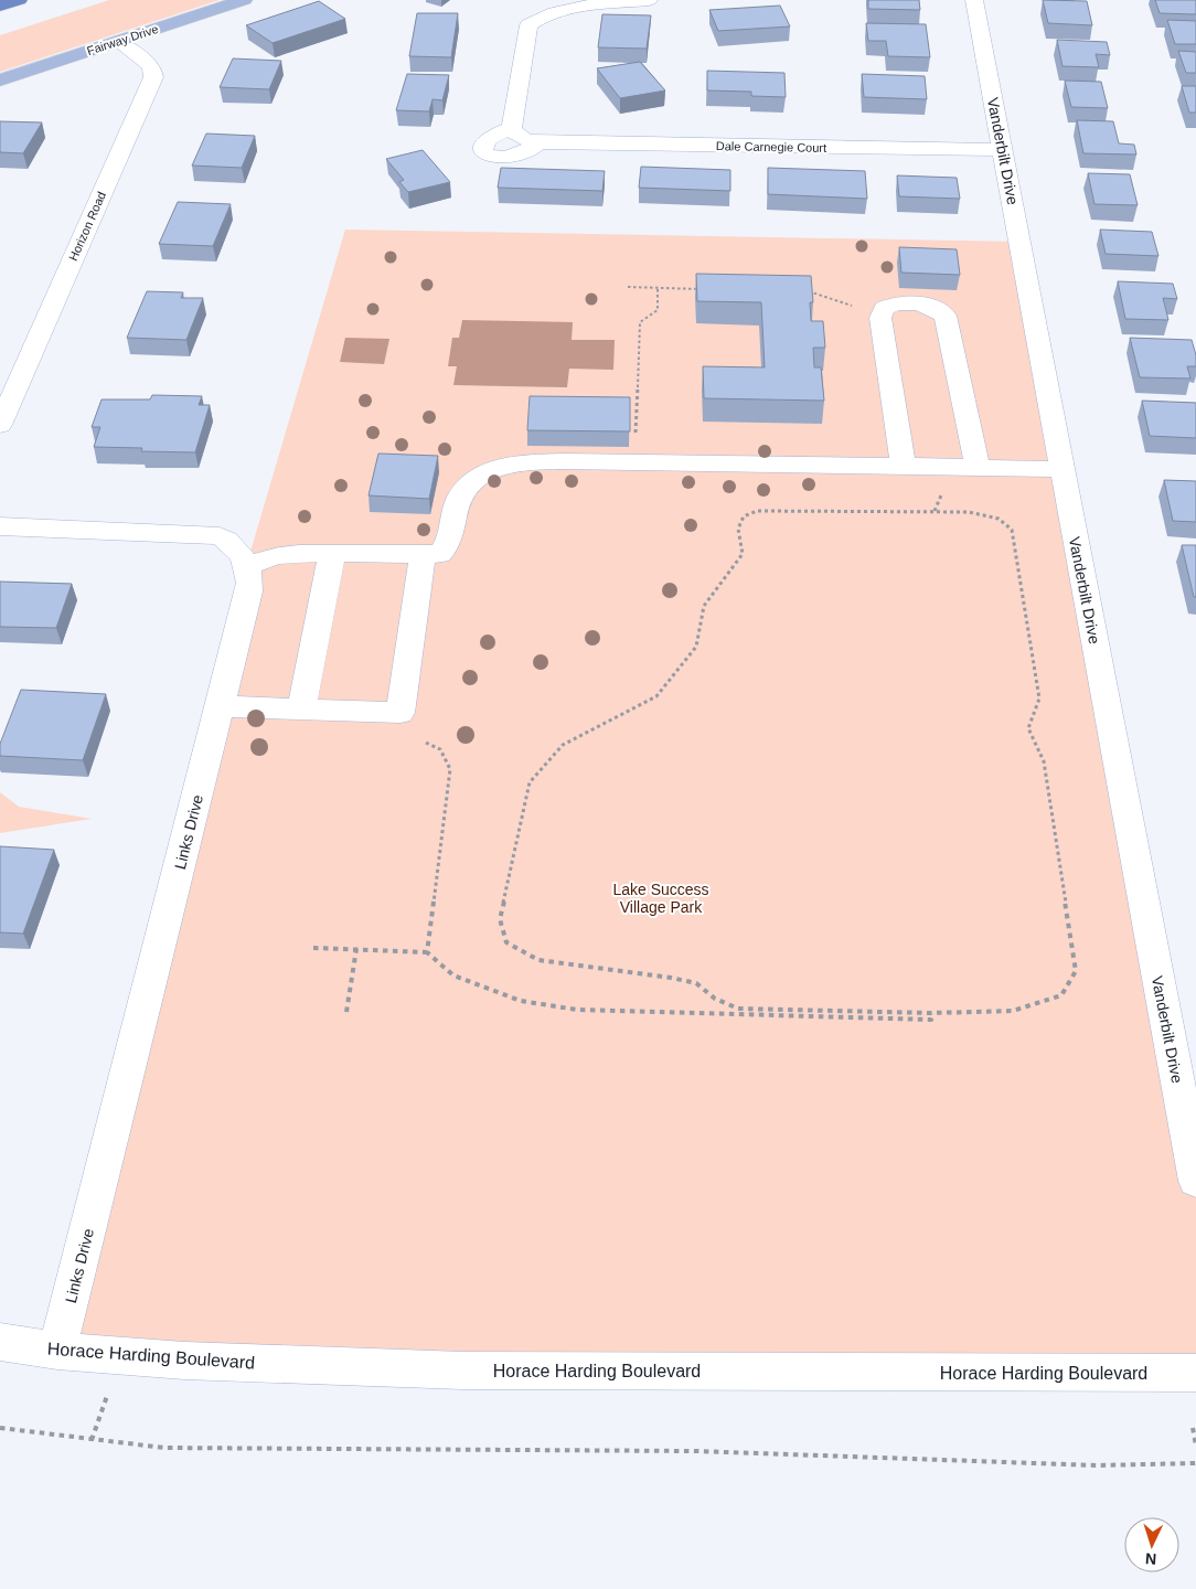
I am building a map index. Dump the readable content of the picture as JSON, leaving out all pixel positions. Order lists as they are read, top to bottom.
{
  "streets": {
    "main road": ["Fairway Drive"],
    "street": [
      "Dale Carnegie Court",
      "Vanderbilt Drive",
      "Horizon Road",
      "Links Drive",
      "Horace Harding Boulevard"
    ]
  },
  "crossings": [
    ["Fairway Drive", "Horizon Road"],
    ["Dale Carnegie Court", "Vanderbilt Drive"],
    ["Links Drive", "Horace Harding Boulevard"]
  ],
  "parks": ["Lake Success Village Park"],
  "north": "bottom"
}
